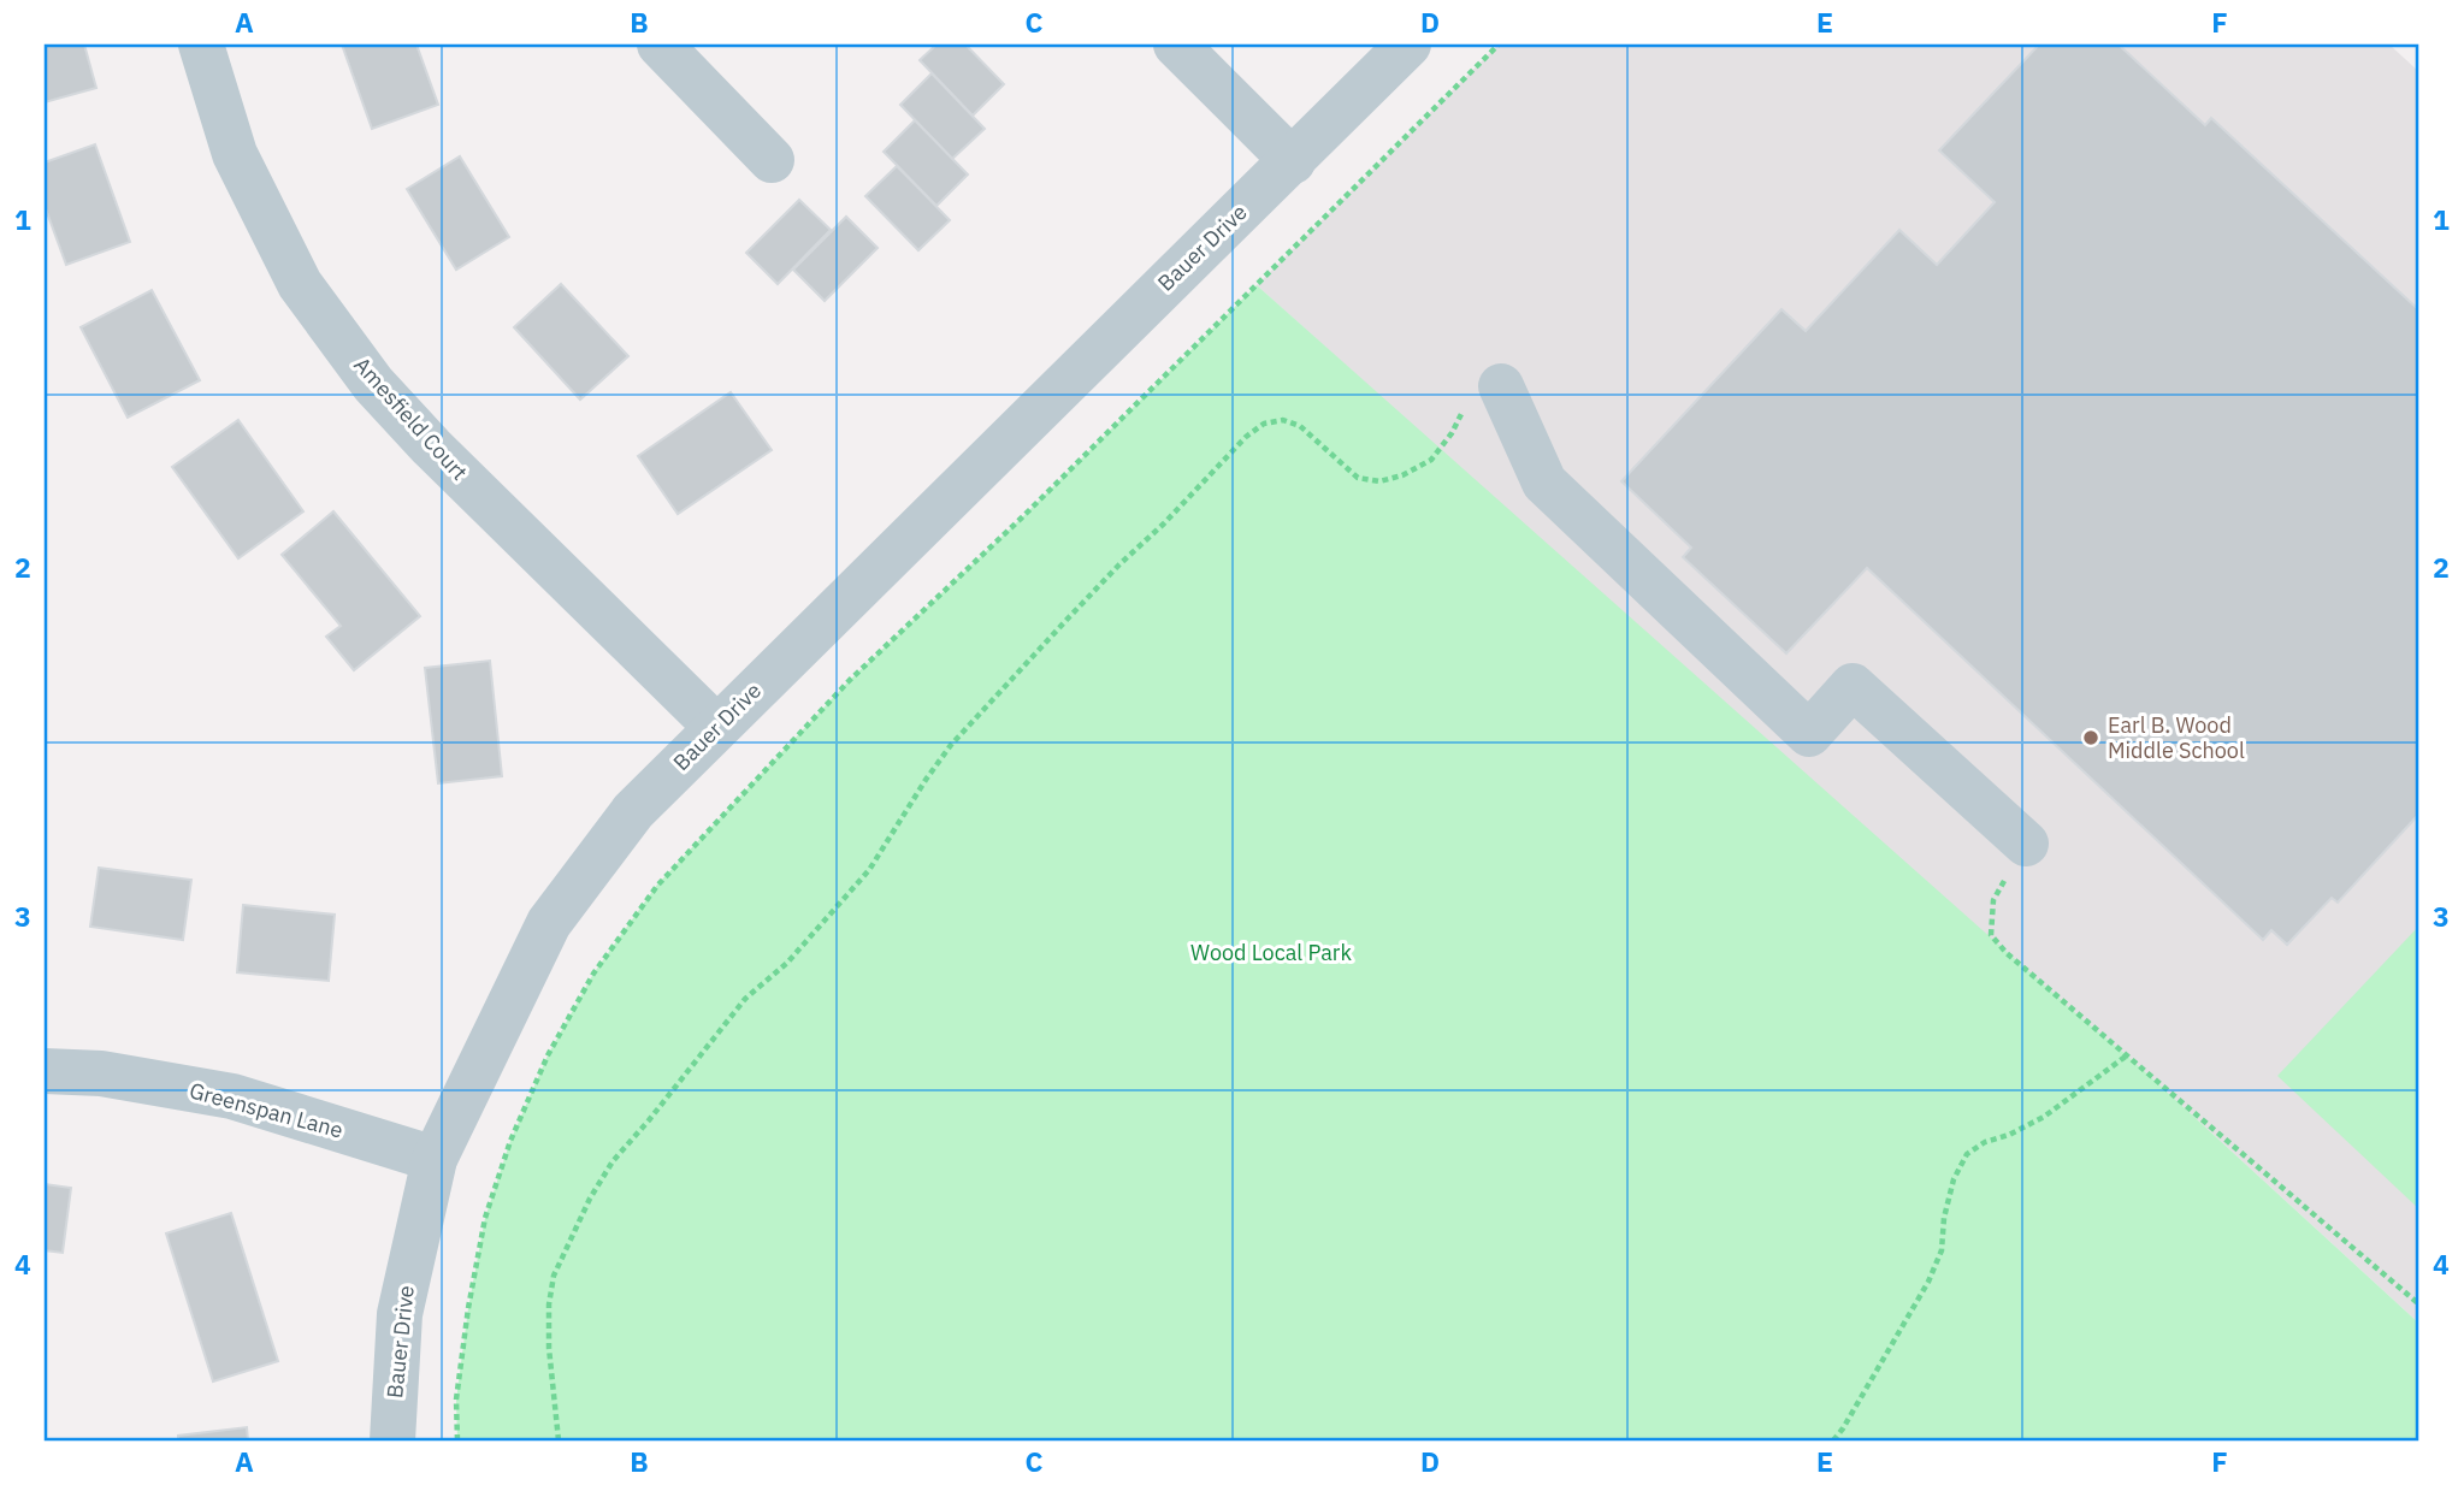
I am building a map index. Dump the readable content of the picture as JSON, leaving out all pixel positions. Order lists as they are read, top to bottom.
{
  "streets": {
    "street": ["Bauer Drive", "Amesfield Court", "Greenspan Lane"]
  },
  "crossings": [
    ["Bauer Drive", "Amesfield Court"],
    ["Bauer Drive", "Greenspan Lane"]
  ],
  "parks": ["Wood Local Park"],
  "places": ["Earl B. Wood Middle School"],
  "grid": {
    "columns": [
      "A",
      "B",
      "C",
      "D",
      "E",
      "F"
    ],
    "rows": [
      "1",
      "2",
      "3",
      "4"
    ]
  }
}
